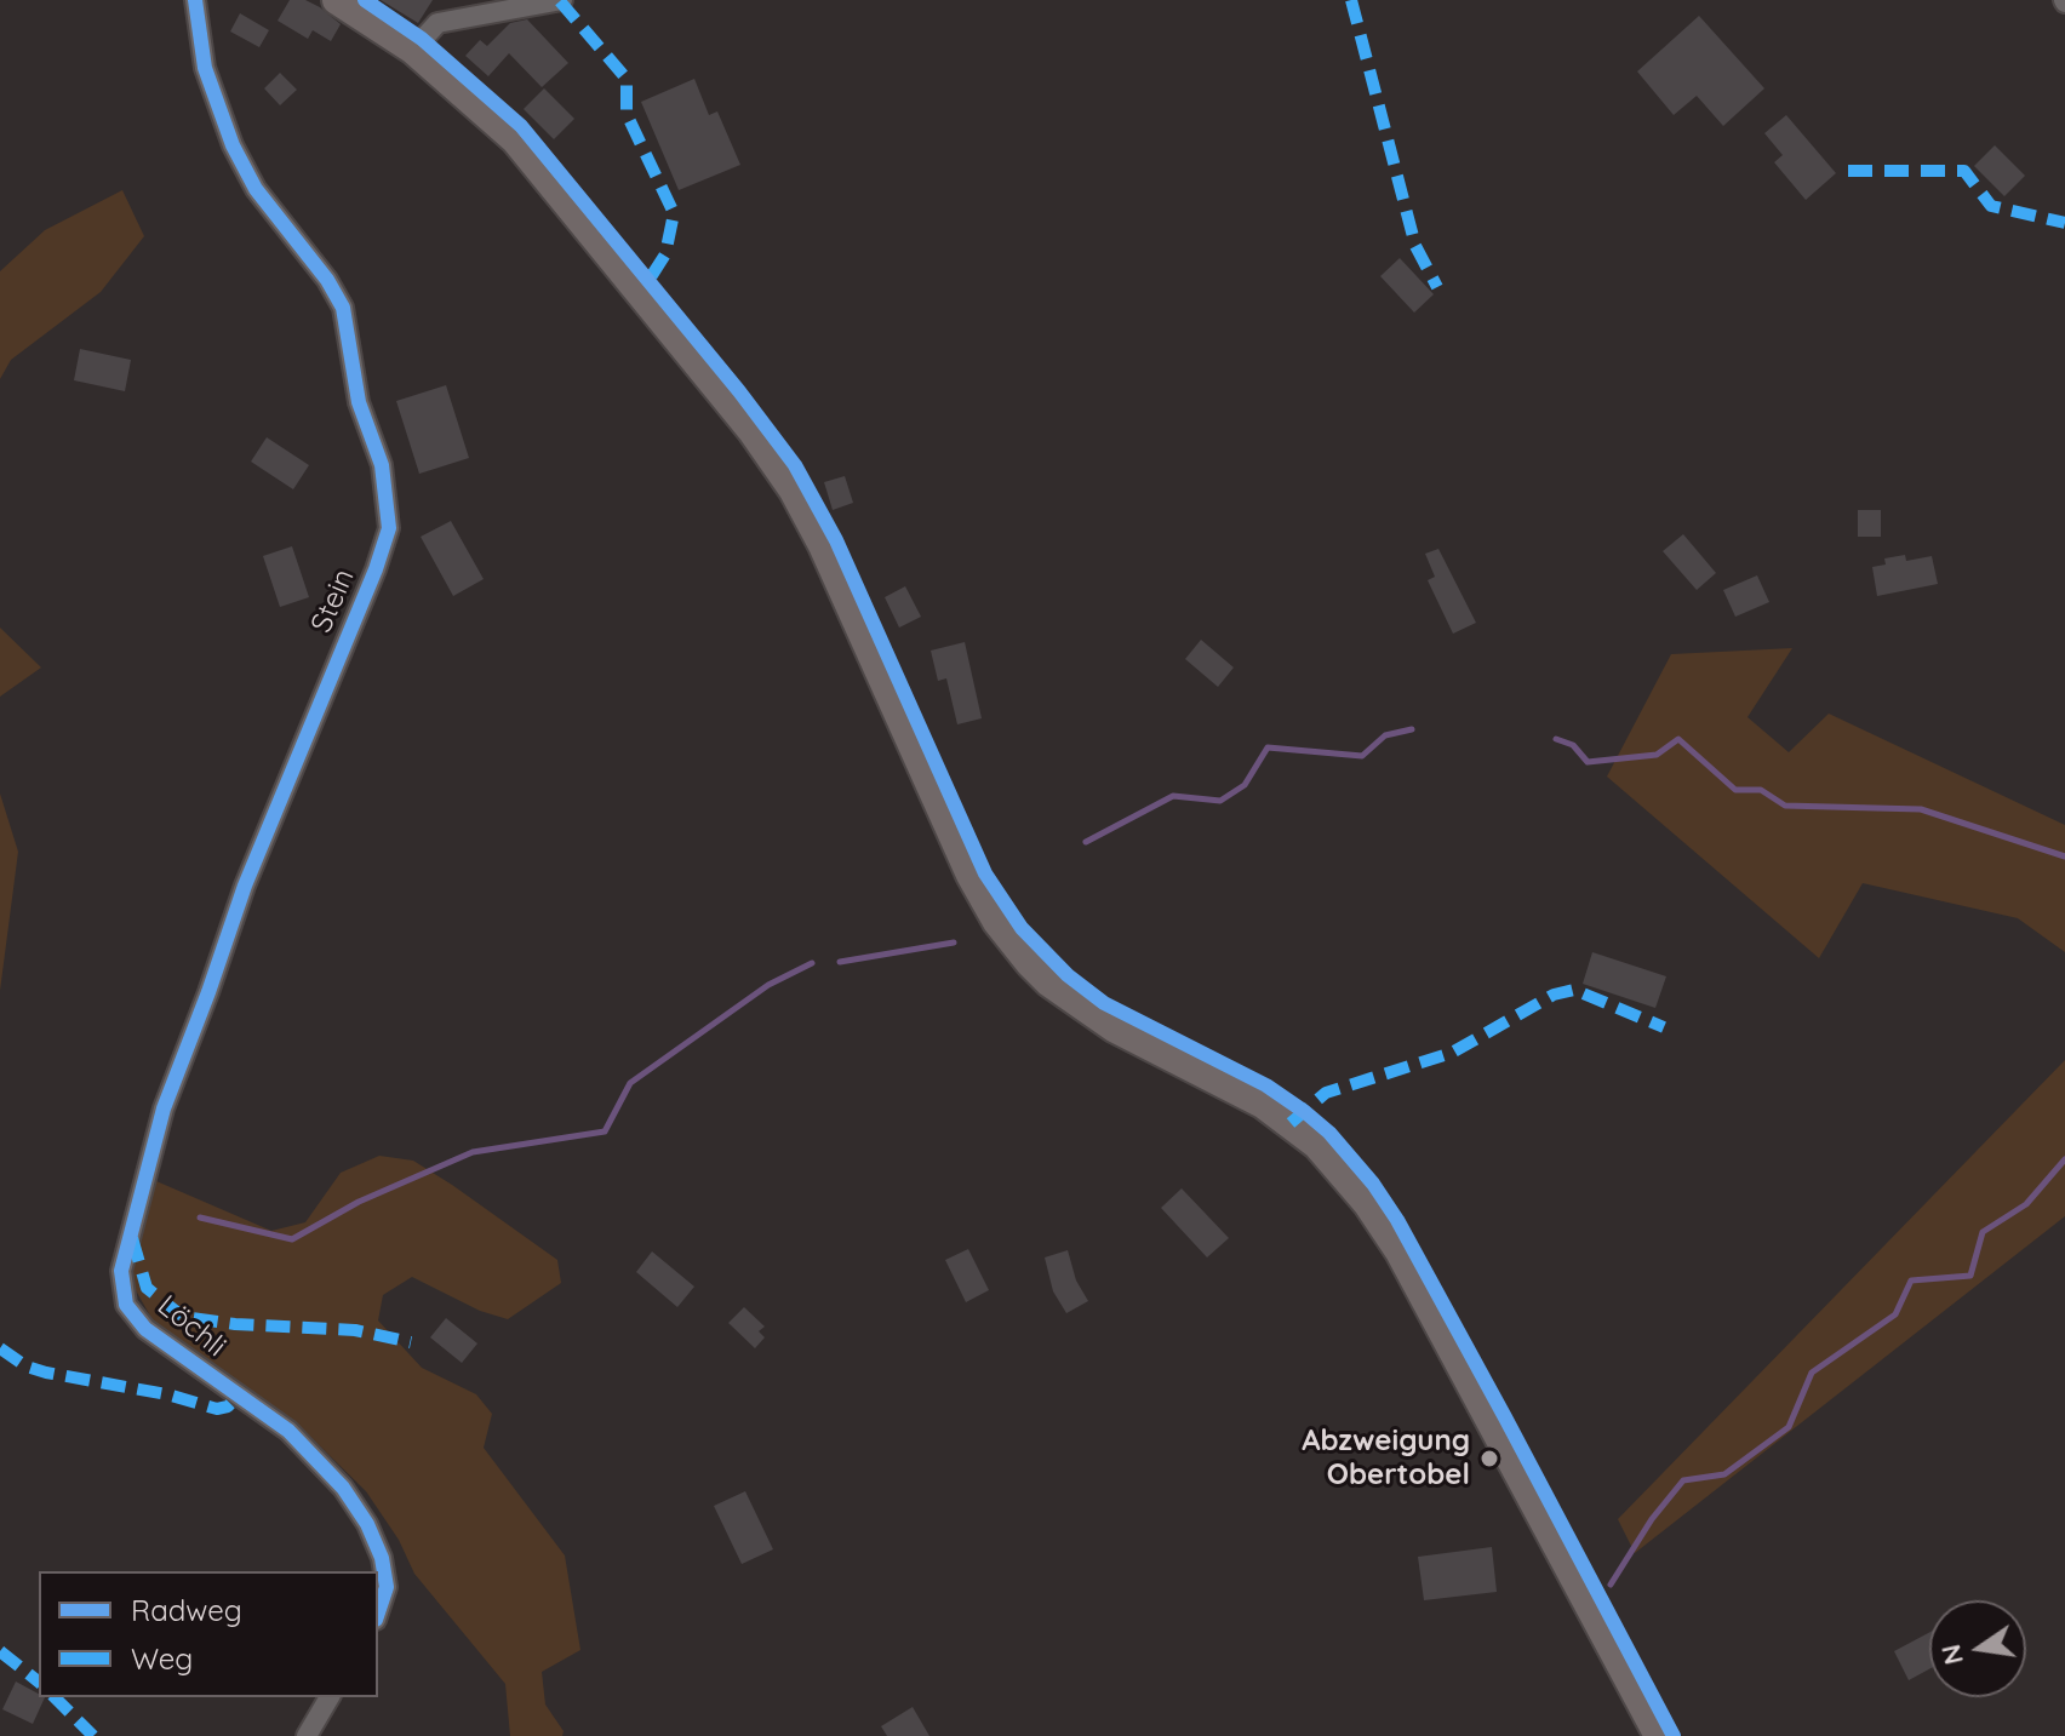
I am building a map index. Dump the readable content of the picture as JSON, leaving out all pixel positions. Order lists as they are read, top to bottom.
{
  "streets": {
    "street": ["Stein", "Löchli"]
  },
  "crossings": [
    ["Stein", "Löchli"]
  ],
  "places": ["Abzweigung Obertobel"],
  "legend": ["Radweg", "Weg"],
  "north": "left"
}
